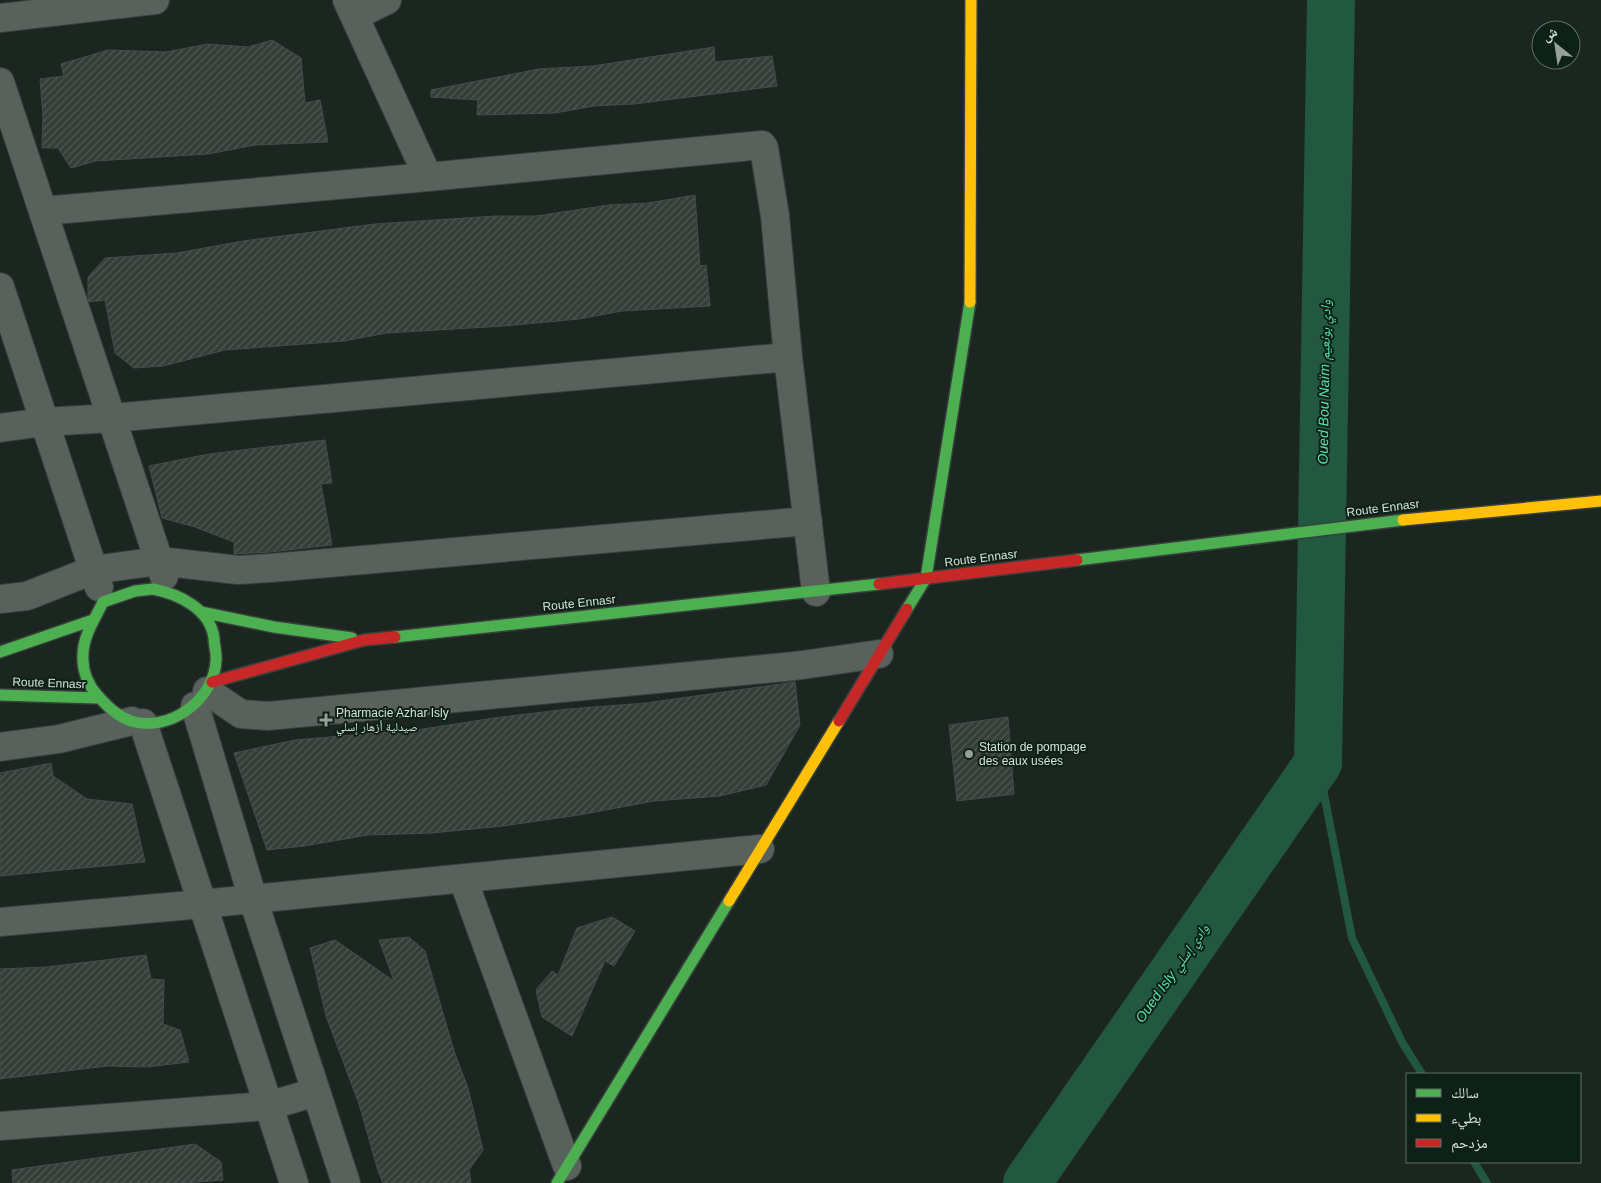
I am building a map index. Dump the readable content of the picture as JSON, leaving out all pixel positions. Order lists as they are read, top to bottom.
{
  "streets": {
    "main road": ["Route Ennasr"]
  },
  "water": ["Oued Bou Naïm وادي بونعيم", "Oued Isly وادي إسلي"],
  "places": {
    "health": ["Pharmacie Azhar Isly صيدلية أزهار إسلي"],
    "other": ["Station de pompage des eaux usées"]
  },
  "legend": ["سالك", "بطيء", "مزدحم"],
  "north": "top left"
}
